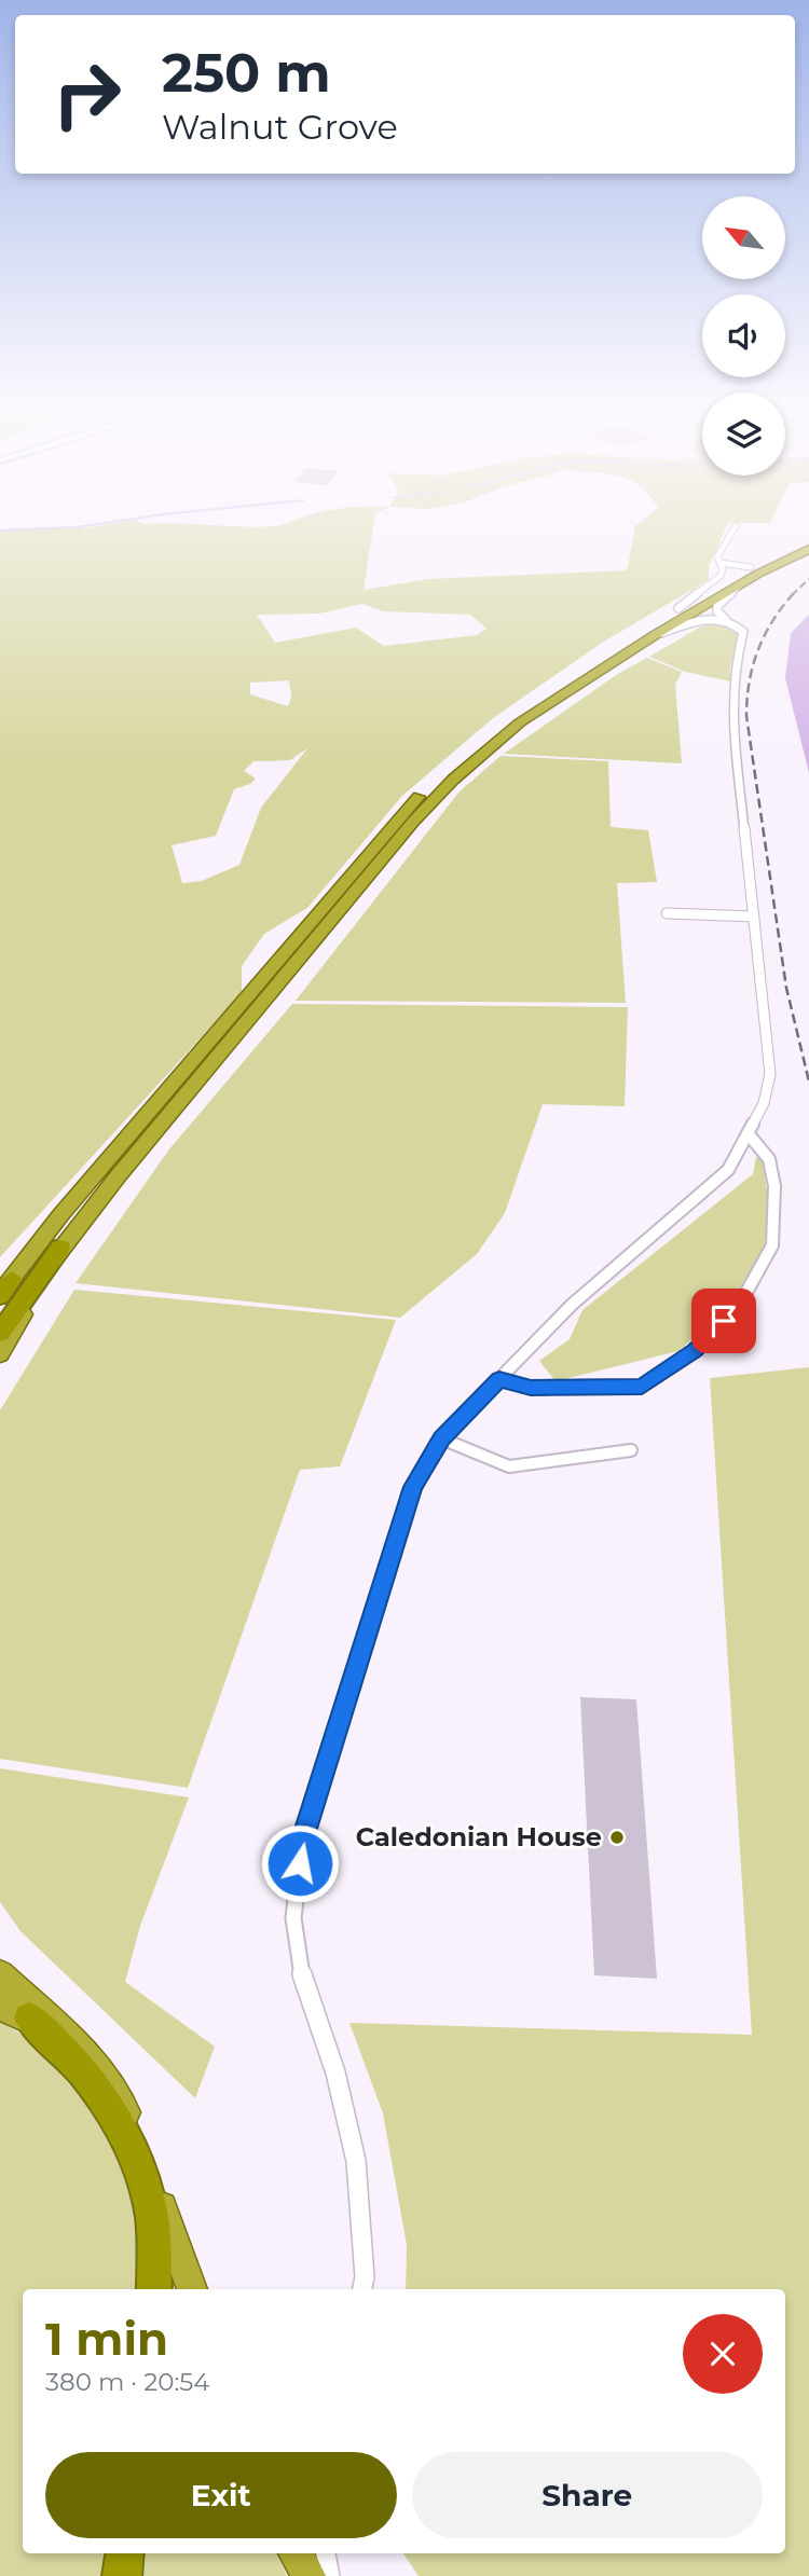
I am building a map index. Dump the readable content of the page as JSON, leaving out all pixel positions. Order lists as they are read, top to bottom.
{
  "places": ["Caledonian House"],
  "north": "top left",
  "page": {
    "turn": ["250 m", "Walnut Grove"],
    "heading": ["1 min", "380 m · 20:54"],
    "buttons": ["Exit", "Share"]
  }
}
